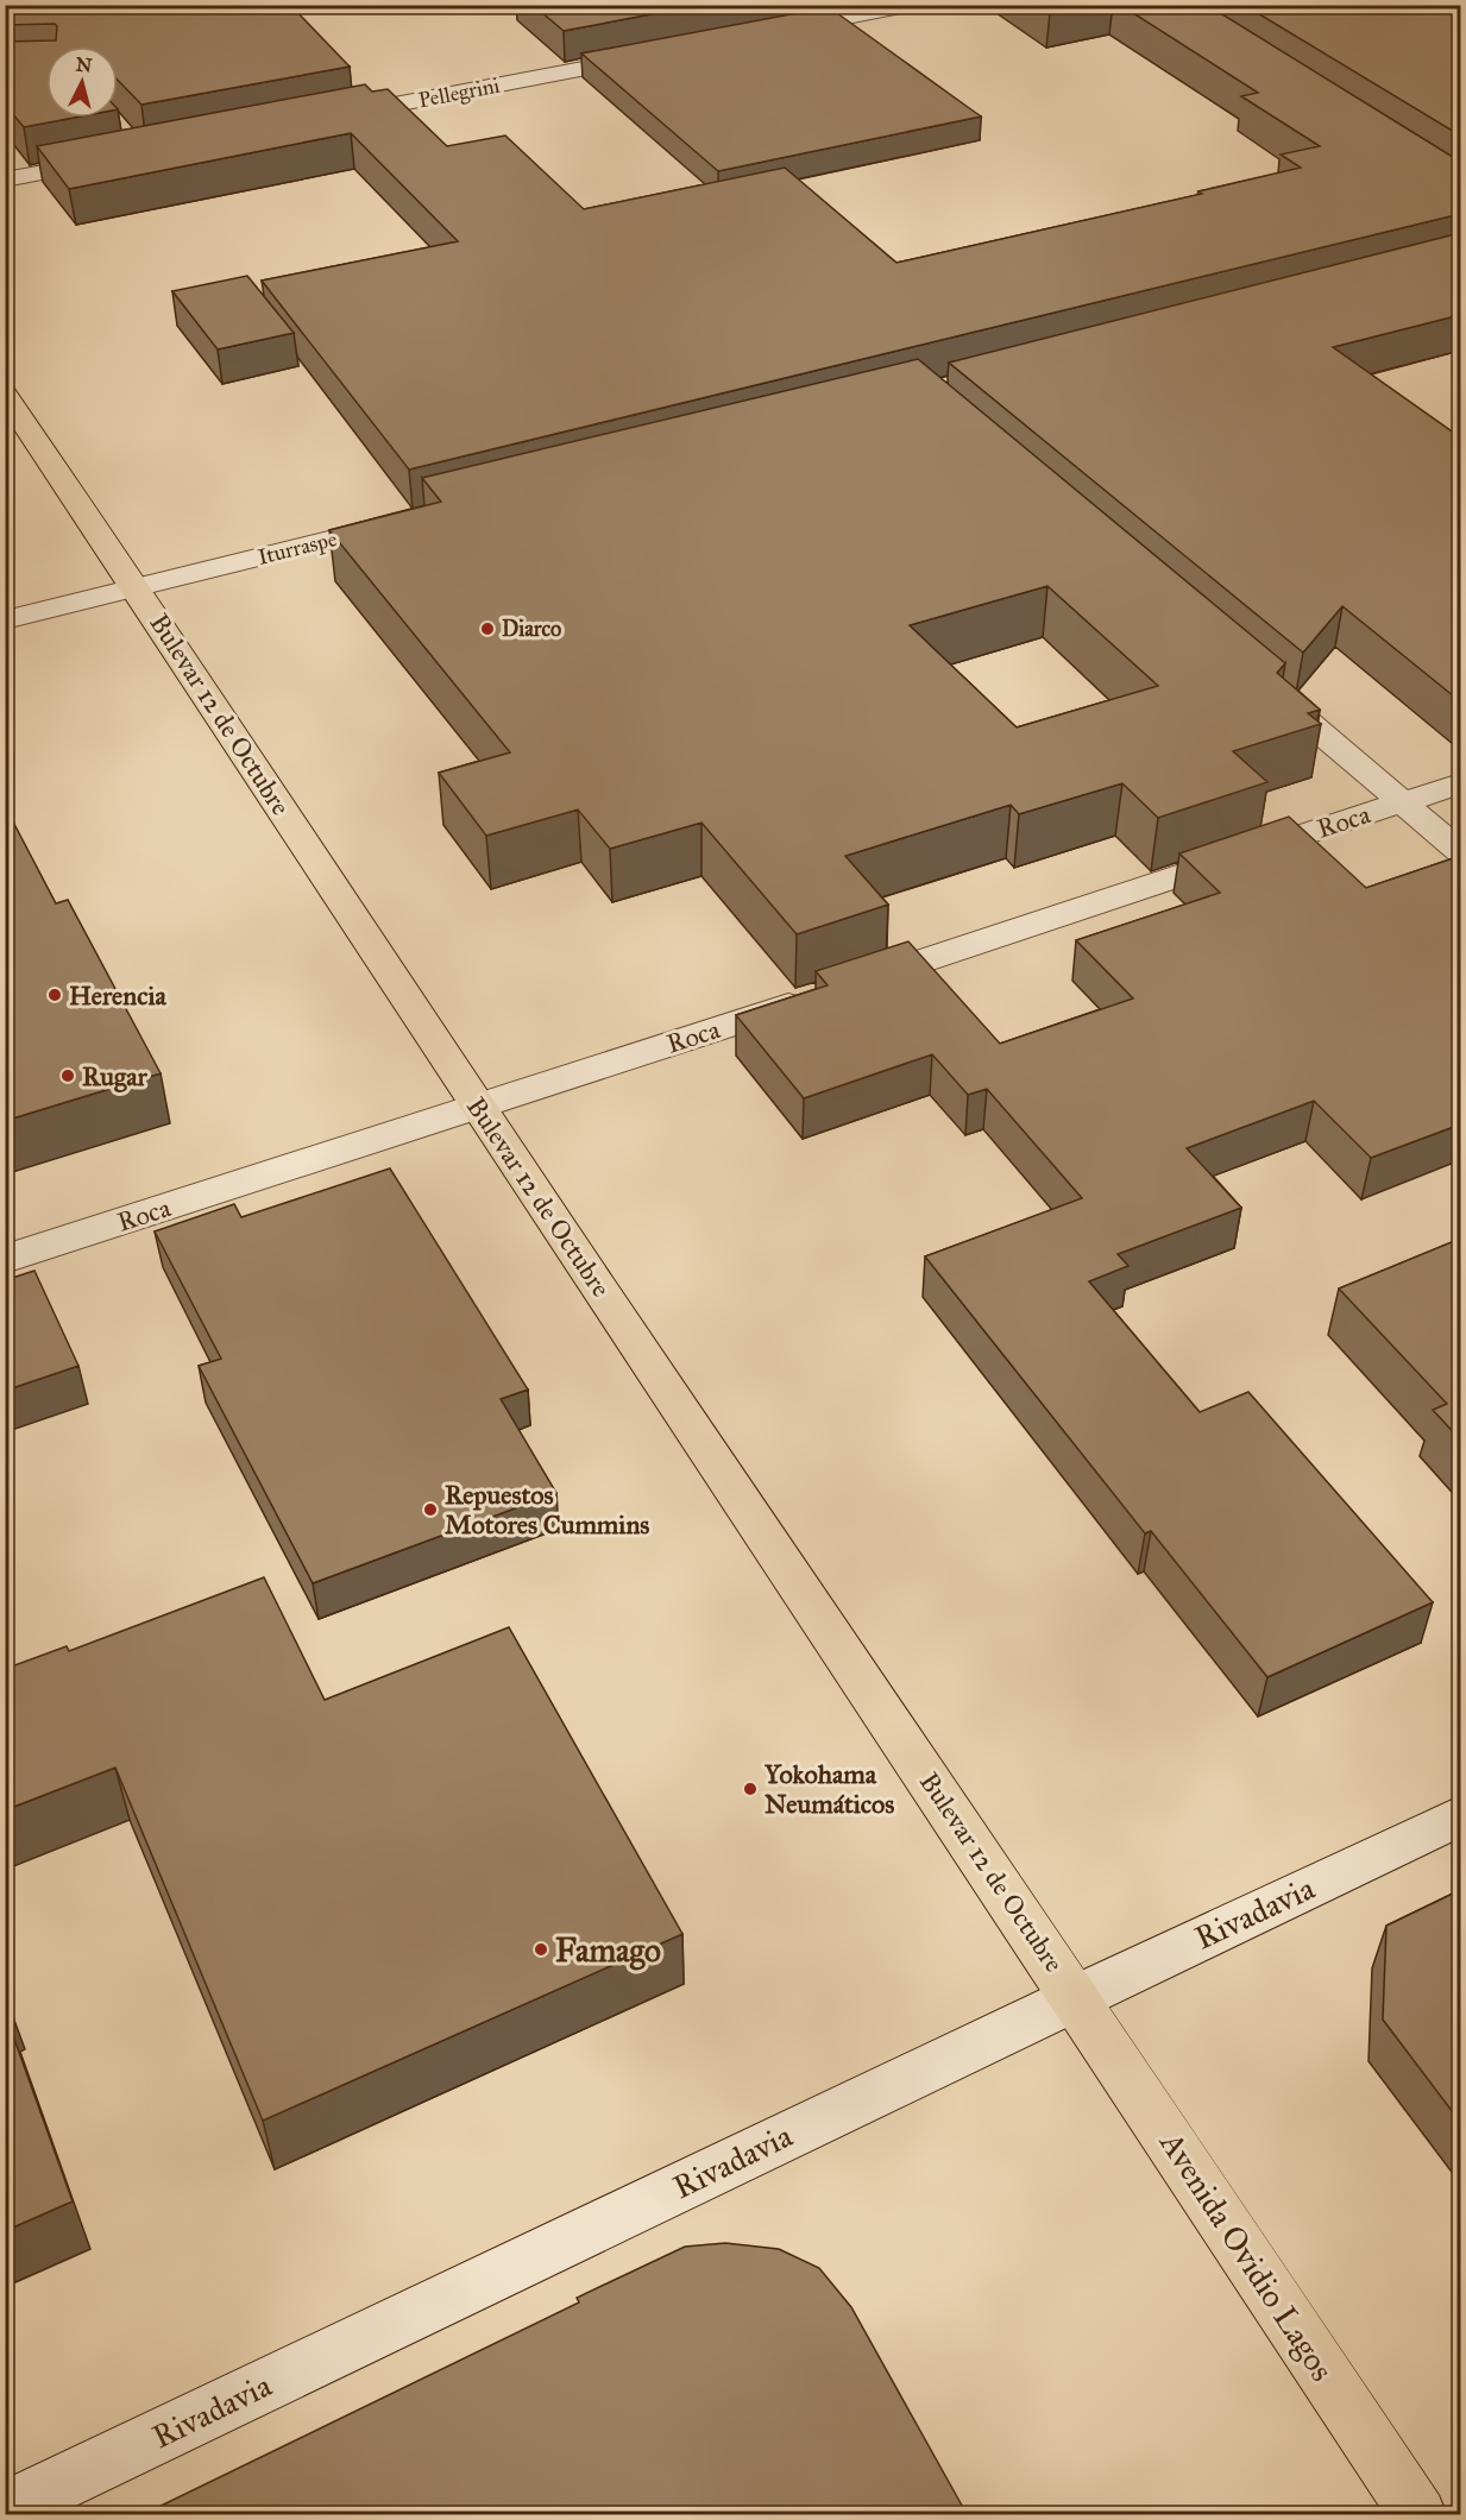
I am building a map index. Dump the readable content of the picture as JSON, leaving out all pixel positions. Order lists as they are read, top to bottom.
{
  "streets": {
    "highway": ["Bulevar 12 de Octubre", "Avenida Ovidio Lagos"],
    "street": [
      "Pellegrini",
      "Iturraspe",
      "Roca",
      "Rivadavia"
    ]
  },
  "crossings": [
    ["Iturraspe", "Bulevar 12 de Octubre"],
    ["Bulevar 12 de Octubre", "Roca"],
    ["Bulevar 12 de Octubre", "Rivadavia"],
    ["Bulevar 12 de Octubre", "Avenida Ovidio Lagos"],
    ["Rivadavia", "Avenida Ovidio Lagos"]
  ],
  "places": [
    "Diarco",
    "Herencia",
    "Rugar",
    "Repuestos Motores Cummins",
    "Yokohama Neumáticos",
    "Famago"
  ],
  "north": "top"
}
